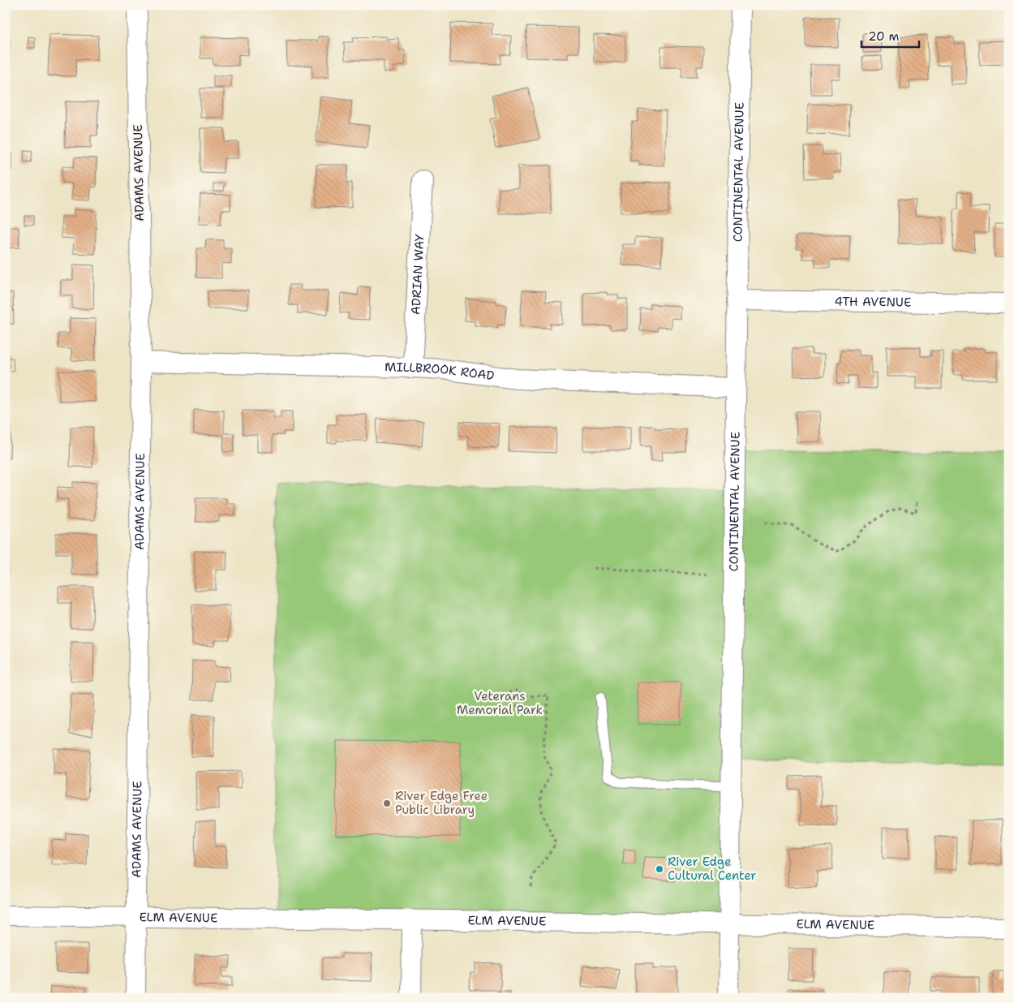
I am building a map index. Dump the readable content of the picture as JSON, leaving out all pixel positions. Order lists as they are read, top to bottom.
{
  "streets": {
    "street": [
      "ADAMS AVENUE",
      "CONTINENTAL AVENUE",
      "ADRIAN WAY",
      "4TH AVENUE",
      "MILLBROOK ROAD",
      "ELM AVENUE"
    ]
  },
  "crossings": [
    ["ADAMS AVENUE", "MILLBROOK ROAD"],
    ["ADAMS AVENUE", "ELM AVENUE"],
    ["CONTINENTAL AVENUE", "4TH AVENUE"],
    ["CONTINENTAL AVENUE", "MILLBROOK ROAD"],
    ["CONTINENTAL AVENUE", "ELM AVENUE"],
    ["ADRIAN WAY", "MILLBROOK ROAD"]
  ],
  "parks": ["Veterans Memorial Park"],
  "places": ["River Edge Free Public Library", "River Edge Cultural Center"],
  "scale_bar": "20 m"
}
